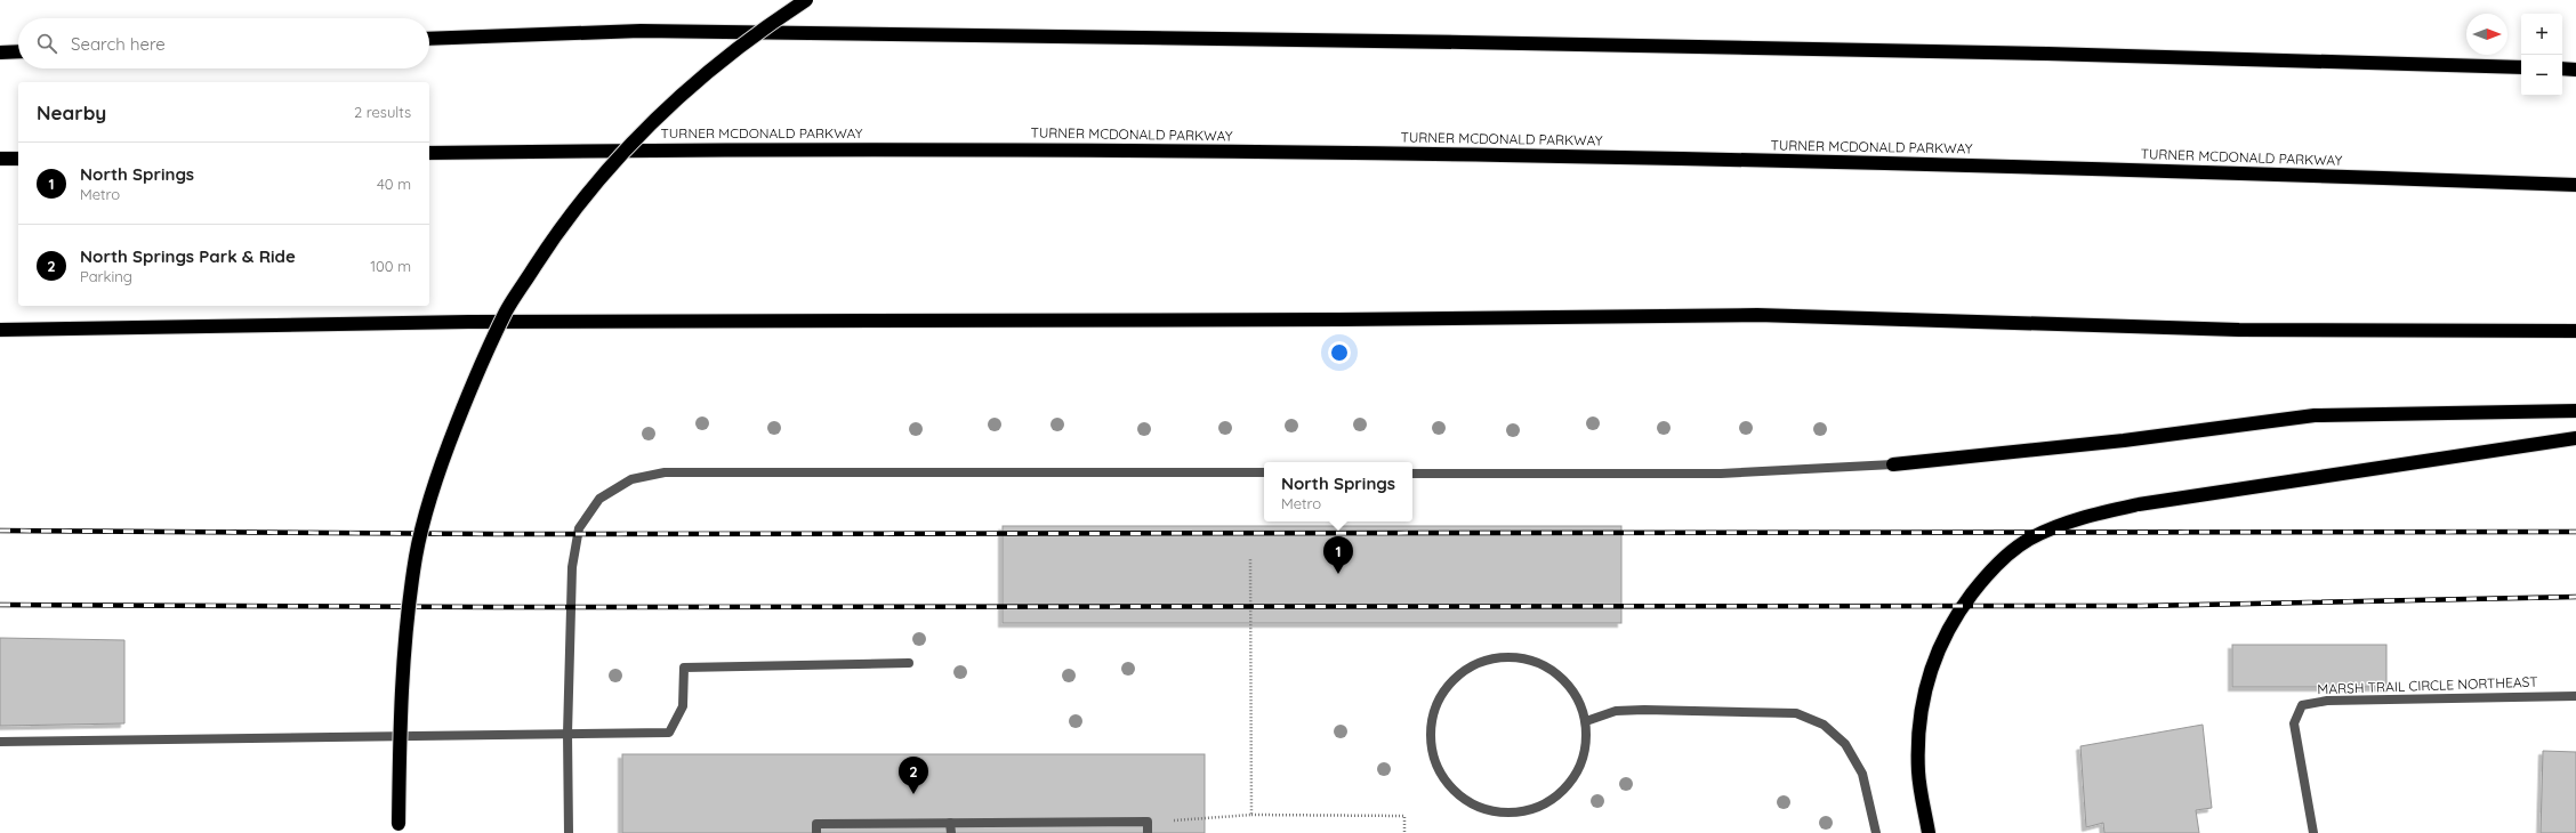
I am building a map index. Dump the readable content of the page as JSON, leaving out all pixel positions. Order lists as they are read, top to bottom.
{
  "streets": {
    "highway": ["TURNER MCDONALD PARKWAY"],
    "street": ["MARSH TRAIL CIRCLE NORTHEAST"]
  },
  "north": "right",
  "page": {
    "map_buttons": ["+", "−"],
    "search": "Search here",
    "heading": ["Nearby", "2 results"],
    "list": [
      {
        "mark": "1",
        "name": "North Springs",
        "note": "Metro",
        "value": "40 m"
      },
      {
        "mark": "2",
        "name": "North Springs Park & Ride",
        "note": "Parking",
        "value": "100 m"
      }
    ],
    "popup": ["North Springs", "Metro"],
    "pins": ["1", "2"]
  }
}
